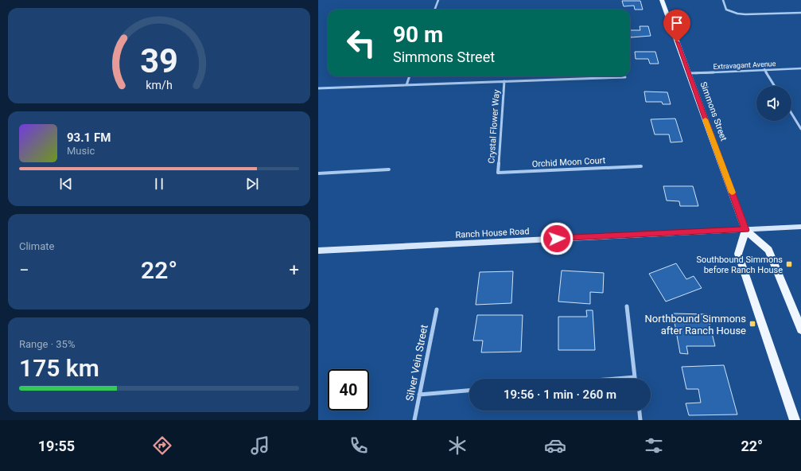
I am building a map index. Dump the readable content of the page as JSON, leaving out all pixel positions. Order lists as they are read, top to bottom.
{
  "streets": {
    "main road": ["Simmons Street"],
    "street": [
      "Extravagant Avenue",
      "Crystal Flower Way",
      "Orchid Moon Court",
      "Ranch House Road",
      "Silver Vein Street"
    ]
  },
  "crossings": [
    ["Extravagant Avenue", "Simmons Street"],
    ["Simmons Street", "Ranch House Road"],
    ["Crystal Flower Way", "Orchid Moon Court"]
  ],
  "places": {
    "transit": ["Southbound Simmons before Ranch House", "Northbound Simmons after Ranch House"]
  },
  "page": {
    "turn": ["90 m", "Simmons Street"],
    "song": ["93.1 FM", "Music"],
    "tile": [
      "Climate",
      ["Range · 35%", "175 km"]
    ],
    "heat": ["−", "22°", "+"],
    "limit": "40",
    "trip": "19:56 · 1 min · 260 m",
    "tabs": ["19:55", "22°"],
    "gauge": ["39", "km/h"]
  }
}
